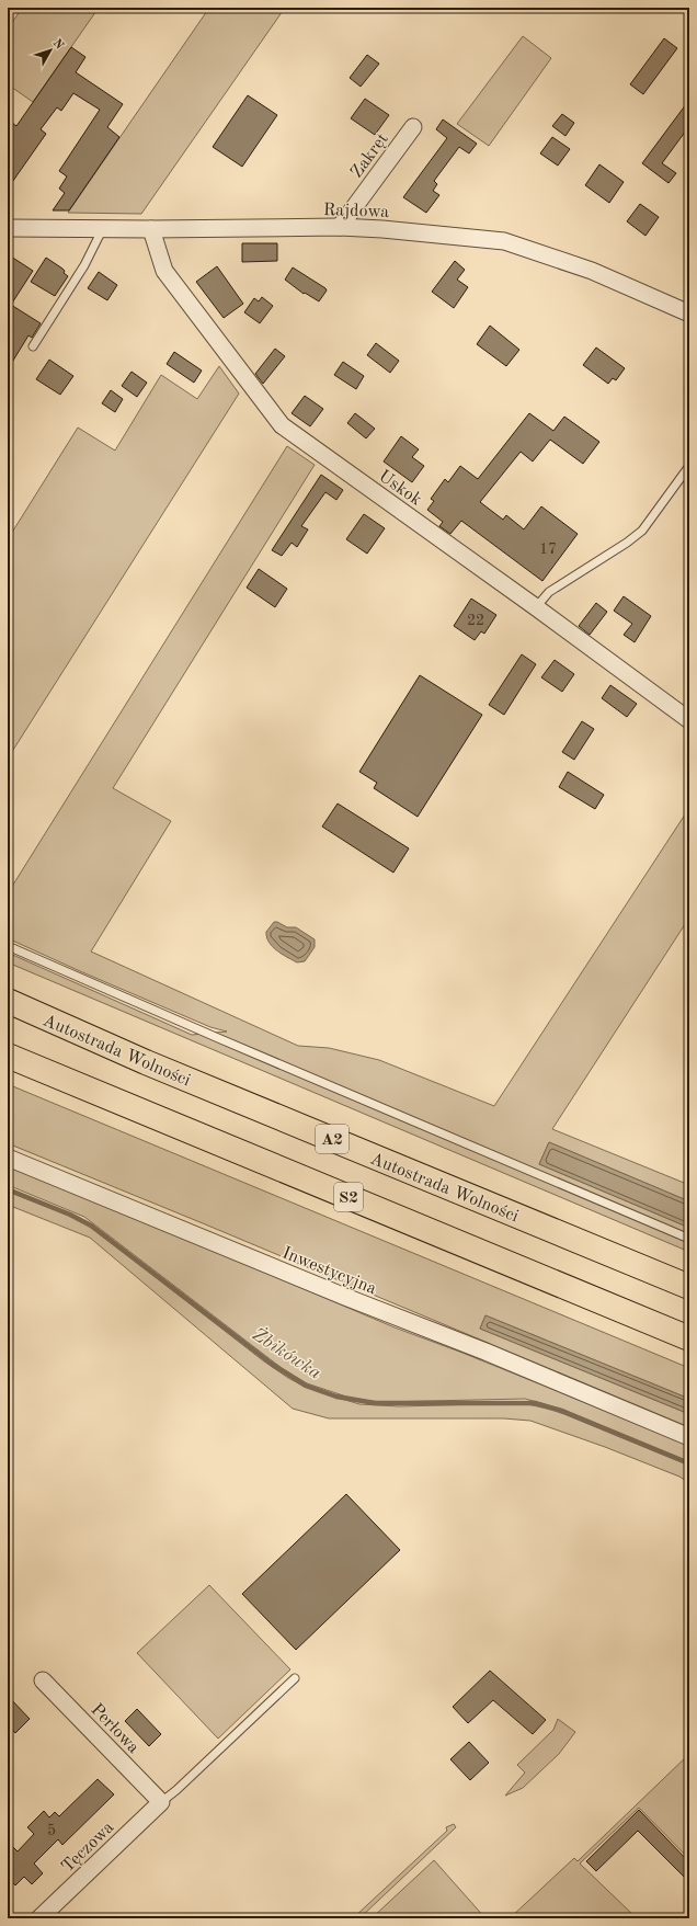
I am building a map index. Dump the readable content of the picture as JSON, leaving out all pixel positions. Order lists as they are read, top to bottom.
{
  "streets": {
    "highway": ["Autostrada Wolności", "A2", "S2"],
    "street": [
      "Zakręt",
      "Rajdowa",
      "Uskok",
      "Inwestycyjna",
      "Perłowa",
      "Tęczowa"
    ]
  },
  "crossings": [
    ["Zakręt", "Rajdowa"],
    ["Rajdowa", "Uskok"],
    ["Perłowa", "Tęczowa"]
  ],
  "water": ["Żbikówka"],
  "house_numbers": ["17", "22", "5"],
  "north": "top right"
}
